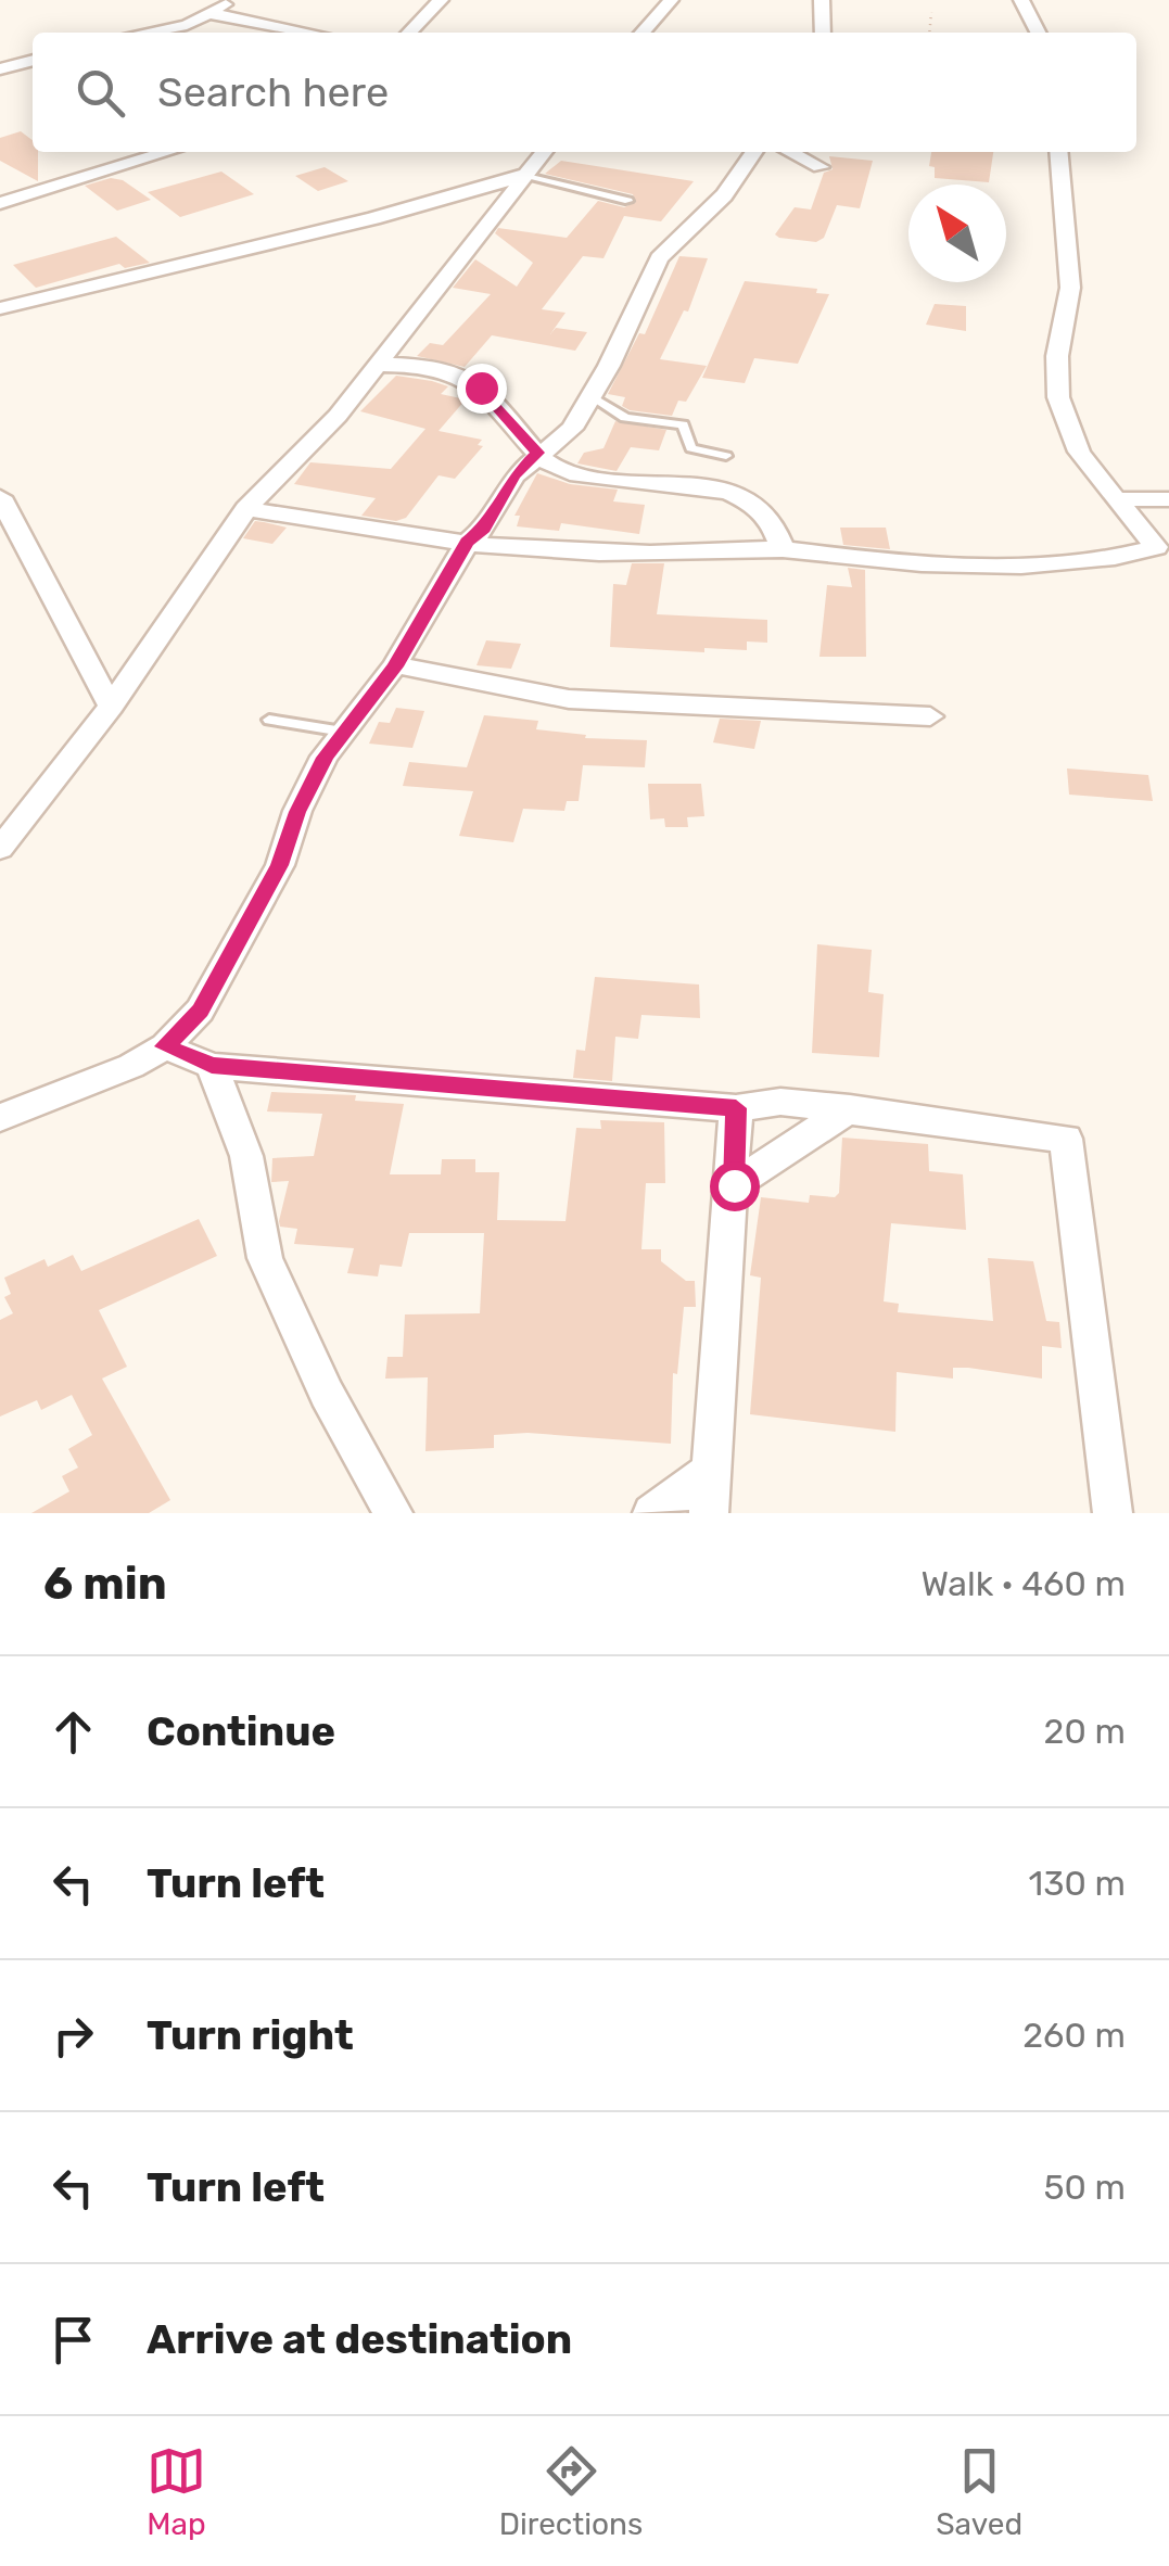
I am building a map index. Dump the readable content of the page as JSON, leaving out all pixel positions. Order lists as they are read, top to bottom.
{
  "north": "top left",
  "page": {
    "search": "Search here",
    "heading": ["6 min", "Walk · 460 m"],
    "list": [
      ["Continue", "20 m"],
      ["Turn left", "130 m"],
      ["Turn right", "260 m"],
      ["Turn left", "50 m"],
      "Arrive at destination"
    ],
    "nav": ["Map", "Directions", "Saved"]
  }
}
